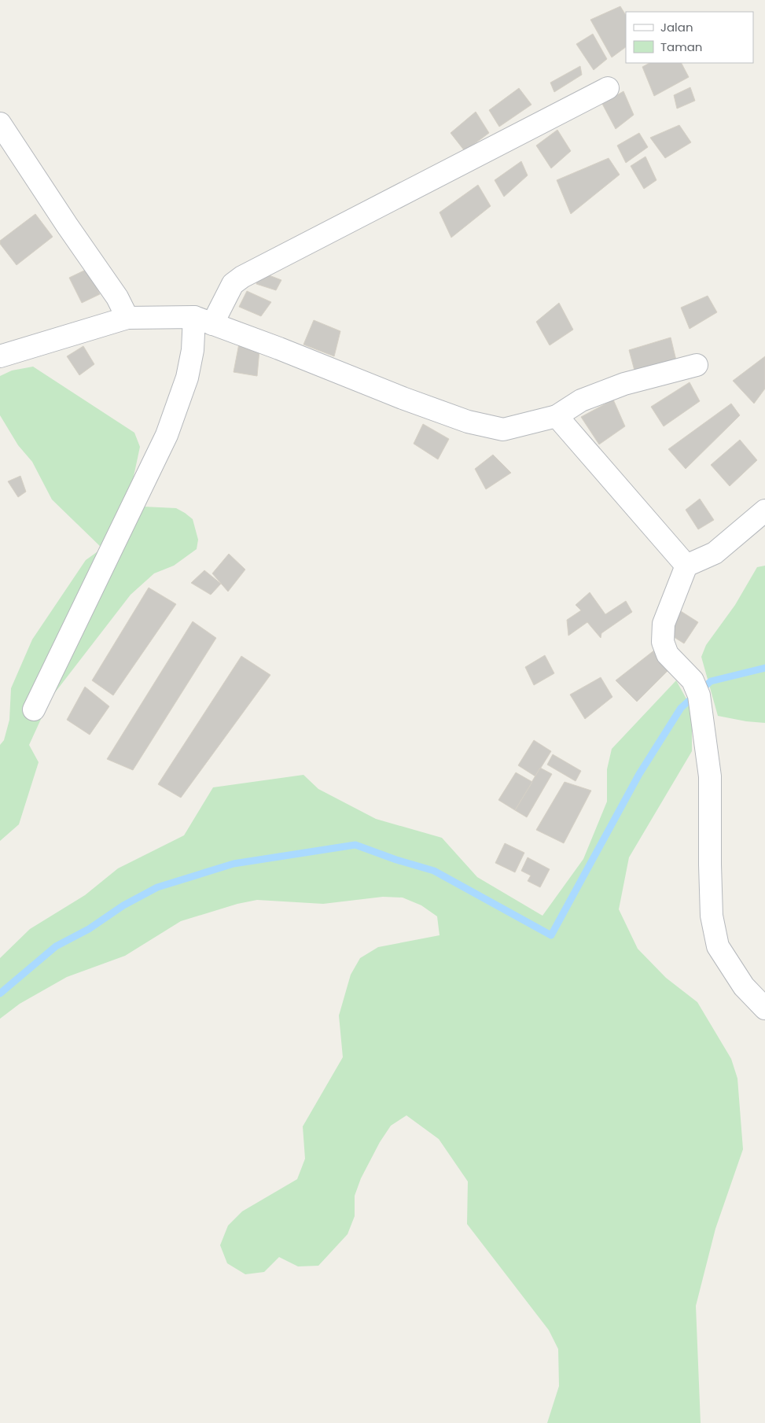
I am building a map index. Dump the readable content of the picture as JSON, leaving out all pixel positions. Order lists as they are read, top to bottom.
{
  "legend": ["Jalan", "Taman"]
}
